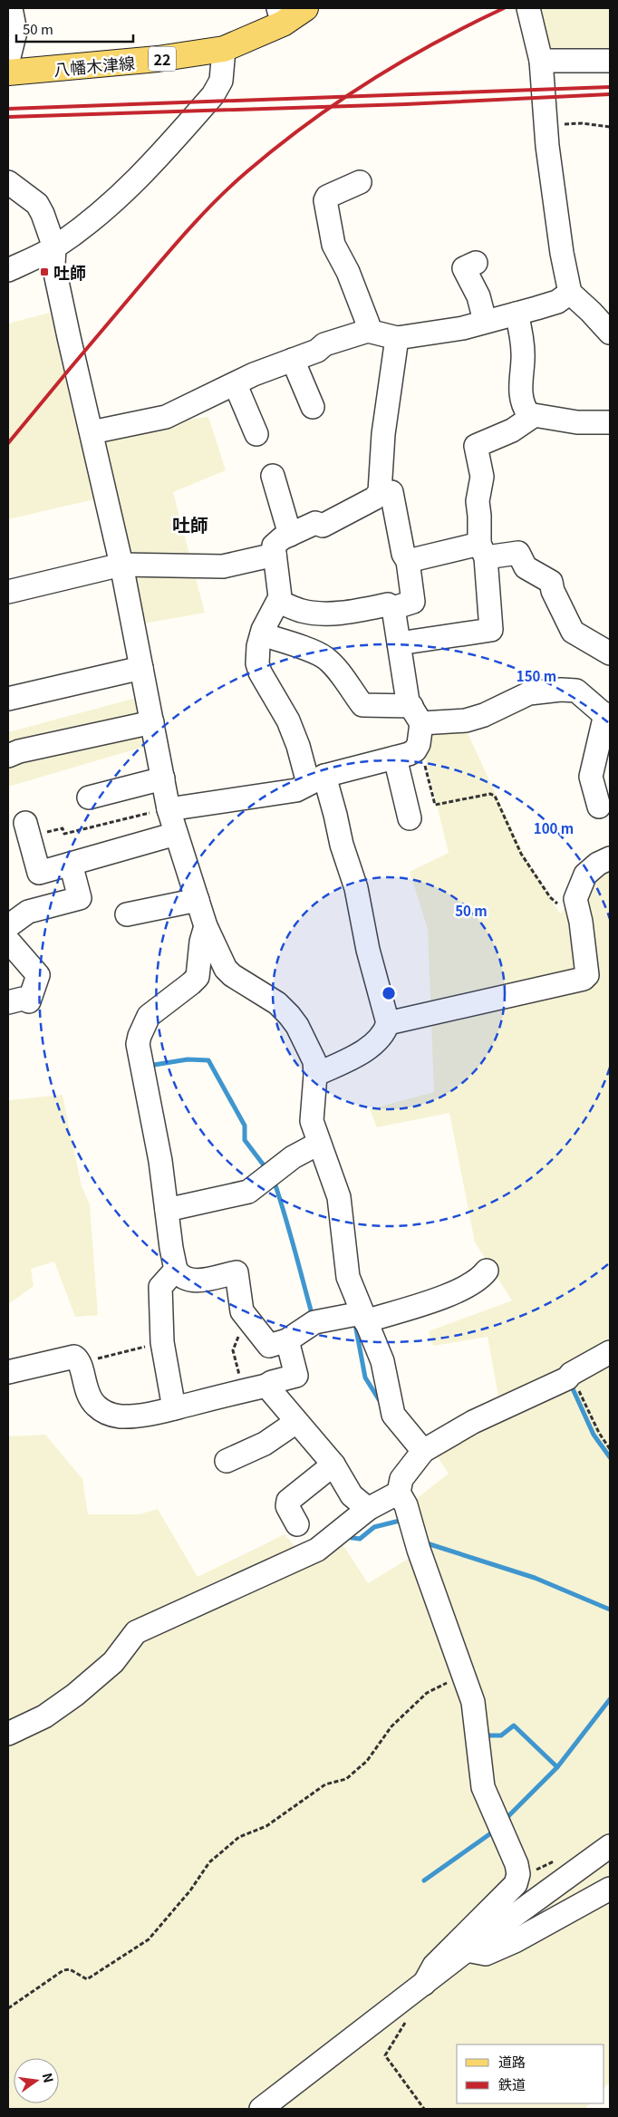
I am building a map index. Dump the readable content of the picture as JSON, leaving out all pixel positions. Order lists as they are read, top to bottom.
{
  "streets": {
    "main road": ["22", "八幡木津線"]
  },
  "districts": ["吐師"],
  "places": {
    "transit": ["吐師"]
  },
  "legend": ["道路", "鉄道"],
  "scale_bar": "50 m",
  "north": "right",
  "rings": ["150 m", "100 m", "50 m"]
}
